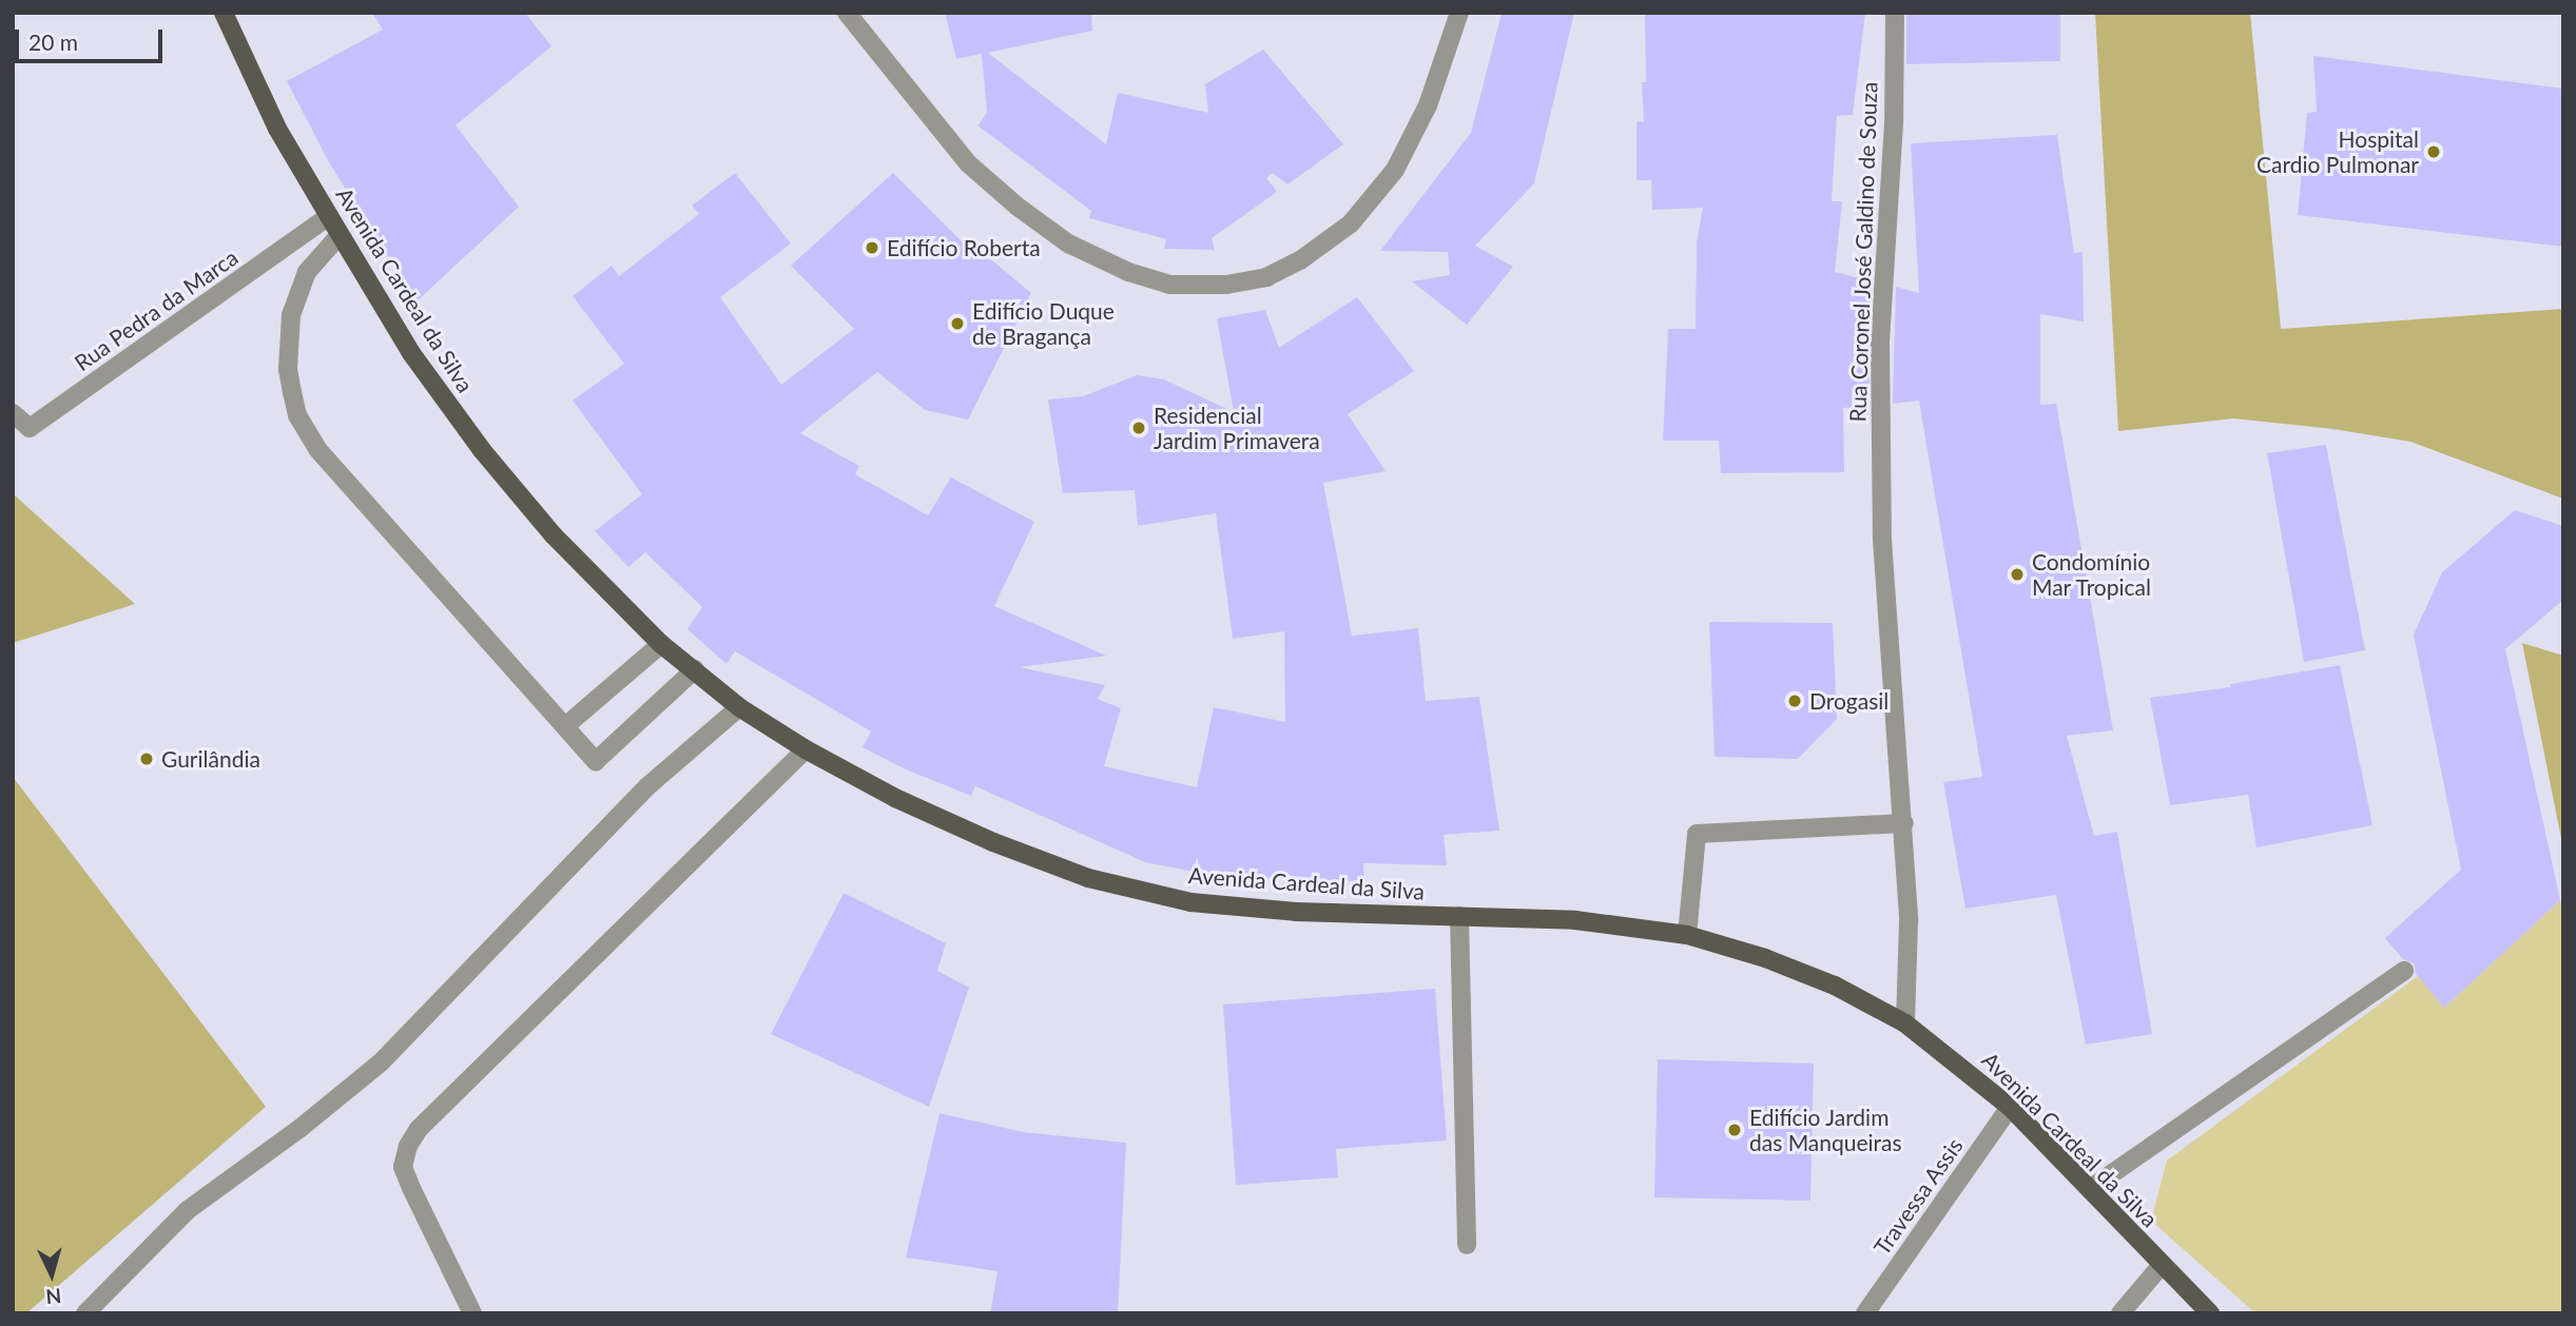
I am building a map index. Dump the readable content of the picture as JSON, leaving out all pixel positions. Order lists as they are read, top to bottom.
{
  "streets": {
    "main road": ["Avenida Cardeal da Silva"],
    "street": ["Rua Coronel José Galdino de Souza", "Rua Pedra da Marca", "Travessa Assis"]
  },
  "crossings": [
    ["Rua Coronel José Galdino de Souza", "Avenida Cardeal da Silva"],
    ["Avenida Cardeal da Silva", "Rua Pedra da Marca"],
    ["Avenida Cardeal da Silva", "Travessa Assis"]
  ],
  "places": [
    "Hospital Cardio Pulmonar",
    "Edifício Roberta",
    "Edifício Duque de Bragança",
    "Residencial Jardim Primavera",
    "Condomínio Mar Tropical",
    "Drogasil",
    "Gurilândia",
    "Edifício Jardim das Manqueiras"
  ],
  "scale_bar": "20 m",
  "north": "bottom"
}
